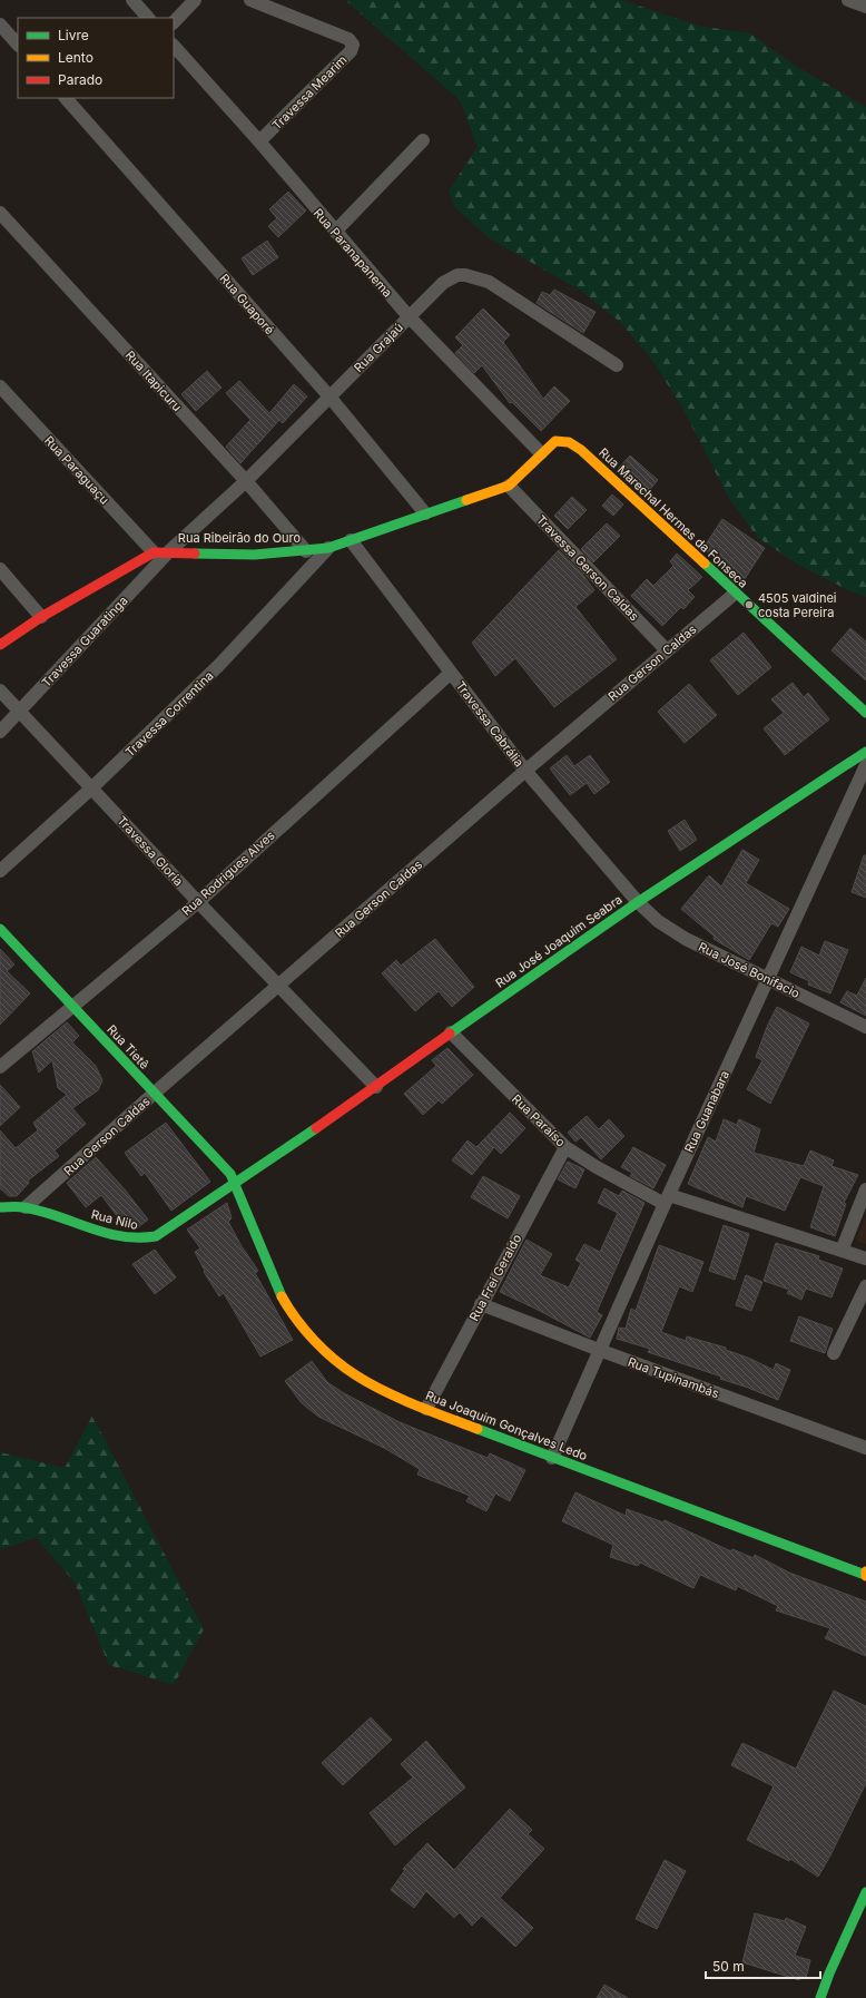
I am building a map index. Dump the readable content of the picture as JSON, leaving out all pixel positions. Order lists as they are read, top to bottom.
{
  "streets": {
    "street": [
      "Travessa Mearim",
      "Rua Paranapanema",
      "Rua Guaporé",
      "Rua Grajaú",
      "Rua Itapicuru",
      "Rua Paraguaçu",
      "Rua Marechal Hermes da Fonseca",
      "Rua Ribeirão do Ouro",
      "Travessa Gerson Caldas",
      "Travessa Guaratinga",
      "Rua Gerson Caldas",
      "Travessa Correntina",
      "Travessa Cabrália",
      "Travessa Gloria",
      "Rua Rodrigues Alves",
      "Rua José Joaquim Seabra",
      "Rua José Bonifacio",
      "Rua Tietê",
      "Rua Guanabara",
      "Rua Paraíso",
      "Rua Nilo",
      "Rua Frei Geraldo",
      "Rua Tupinambás",
      "Rua Joaquim Gonçalves Ledo"
    ]
  },
  "crossings": [
    ["Travessa Mearim", "Rua Paranapanema"],
    ["Rua Paranapanema", "Rua Grajaú"],
    ["Rua Paranapanema", "Rua Ribeirão do Ouro"],
    ["Rua Guaporé", "Rua Grajaú"],
    ["Rua Guaporé", "Rua Ribeirão do Ouro"],
    ["Rua Grajaú", "Rua Itapicuru"],
    ["Rua Grajaú", "Rua Ribeirão do Ouro"],
    ["Rua Grajaú", "Travessa Guaratinga"],
    ["Rua Itapicuru", "Rua Ribeirão do Ouro"],
    ["Rua Paraguaçu", "Rua Ribeirão do Ouro"],
    ["Rua Marechal Hermes da Fonseca", "Rua Ribeirão do Ouro"],
    ["Rua Marechal Hermes da Fonseca", "Rua Gerson Caldas"],
    ["Rua Ribeirão do Ouro", "Travessa Gerson Caldas"],
    ["Rua Ribeirão do Ouro", "Travessa Guaratinga"],
    ["Rua Ribeirão do Ouro", "Travessa Correntina"],
    ["Rua Ribeirão do Ouro", "Travessa Cabrália"],
    ["Travessa Gerson Caldas", "Rua Gerson Caldas"],
    ["Travessa Guaratinga", "Travessa Gloria"],
    ["Rua Gerson Caldas", "Travessa Cabrália"],
    ["Rua Gerson Caldas", "Travessa Gloria"],
    ["Rua Gerson Caldas", "Rua Tietê"],
    ["Rua Gerson Caldas", "Rua Nilo"],
    ["Travessa Correntina", "Travessa Gloria"],
    ["Travessa Cabrália", "Rua Rodrigues Alves"],
    ["Travessa Cabrália", "Rua José Joaquim Seabra"],
    ["Travessa Cabrália", "Rua José Bonifacio"],
    ["Travessa Gloria", "Rua Rodrigues Alves"],
    ["Travessa Gloria", "Rua José Joaquim Seabra"],
    ["Rua Rodrigues Alves", "Rua Tietê"],
    ["Rua José Joaquim Seabra", "Rua José Bonifacio"],
    ["Rua José Joaquim Seabra", "Rua Paraíso"],
    ["Rua José Joaquim Seabra", "Rua Nilo"],
    ["Rua José Bonifacio", "Rua Guanabara"],
    ["Rua Tietê", "Rua Nilo"],
    ["Rua Tietê", "Rua Joaquim Gonçalves Ledo"],
    ["Rua Guanabara", "Rua Paraíso"],
    ["Rua Guanabara", "Rua Tupinambás"],
    ["Rua Guanabara", "Rua Joaquim Gonçalves Ledo"],
    ["Rua Paraíso", "Rua Frei Geraldo"],
    ["Rua Nilo", "Rua Joaquim Gonçalves Ledo"],
    ["Rua Frei Geraldo", "Rua Tupinambás"],
    ["Rua Frei Geraldo", "Rua Joaquim Gonçalves Ledo"]
  ],
  "places": ["4505 valdinei costa Pereira"],
  "legend": ["Livre", "Lento", "Parado"],
  "scale_bar": "50 m"
}
